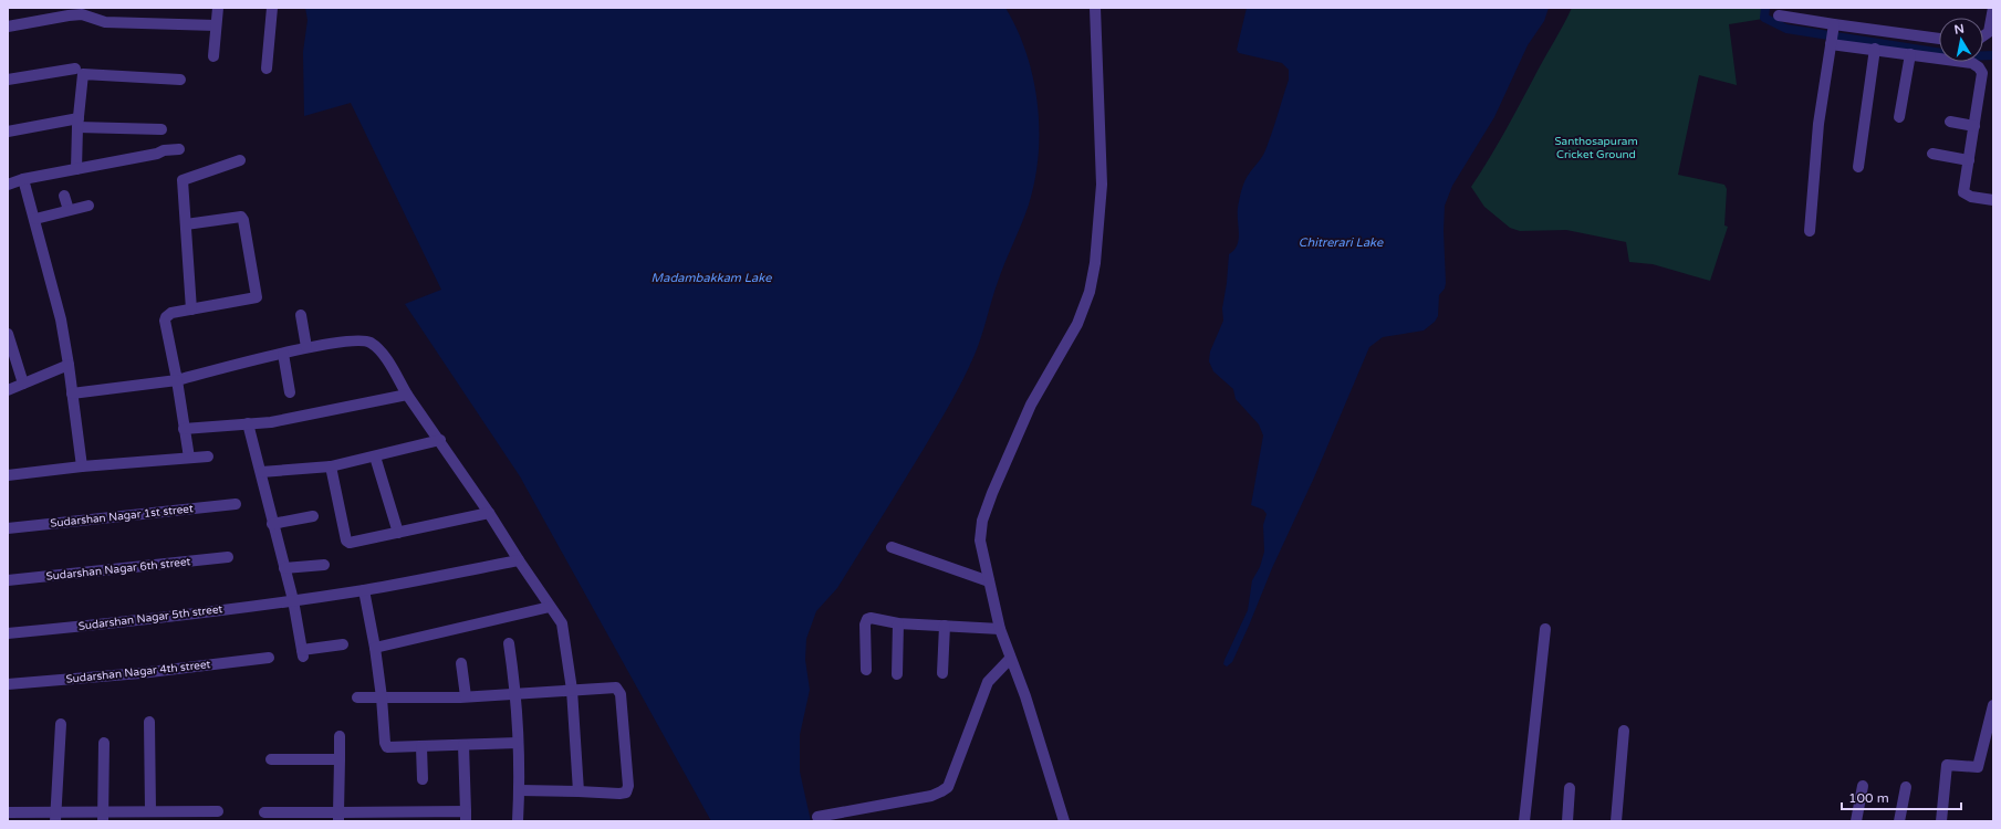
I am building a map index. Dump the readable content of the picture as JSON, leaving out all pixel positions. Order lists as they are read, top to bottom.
{
  "streets": {
    "street": [
      "Sudarshan Nagar 1st street",
      "Sudarshan Nagar 6th street",
      "Sudarshan Nagar 5th street",
      "Sudarshan Nagar 4th street"
    ]
  },
  "water": ["Chitrerari Lake", "Madambakkam Lake"],
  "parks": ["Santhosapuram Cricket Ground"],
  "scale_bar": "100 m",
  "north": "top"
}
